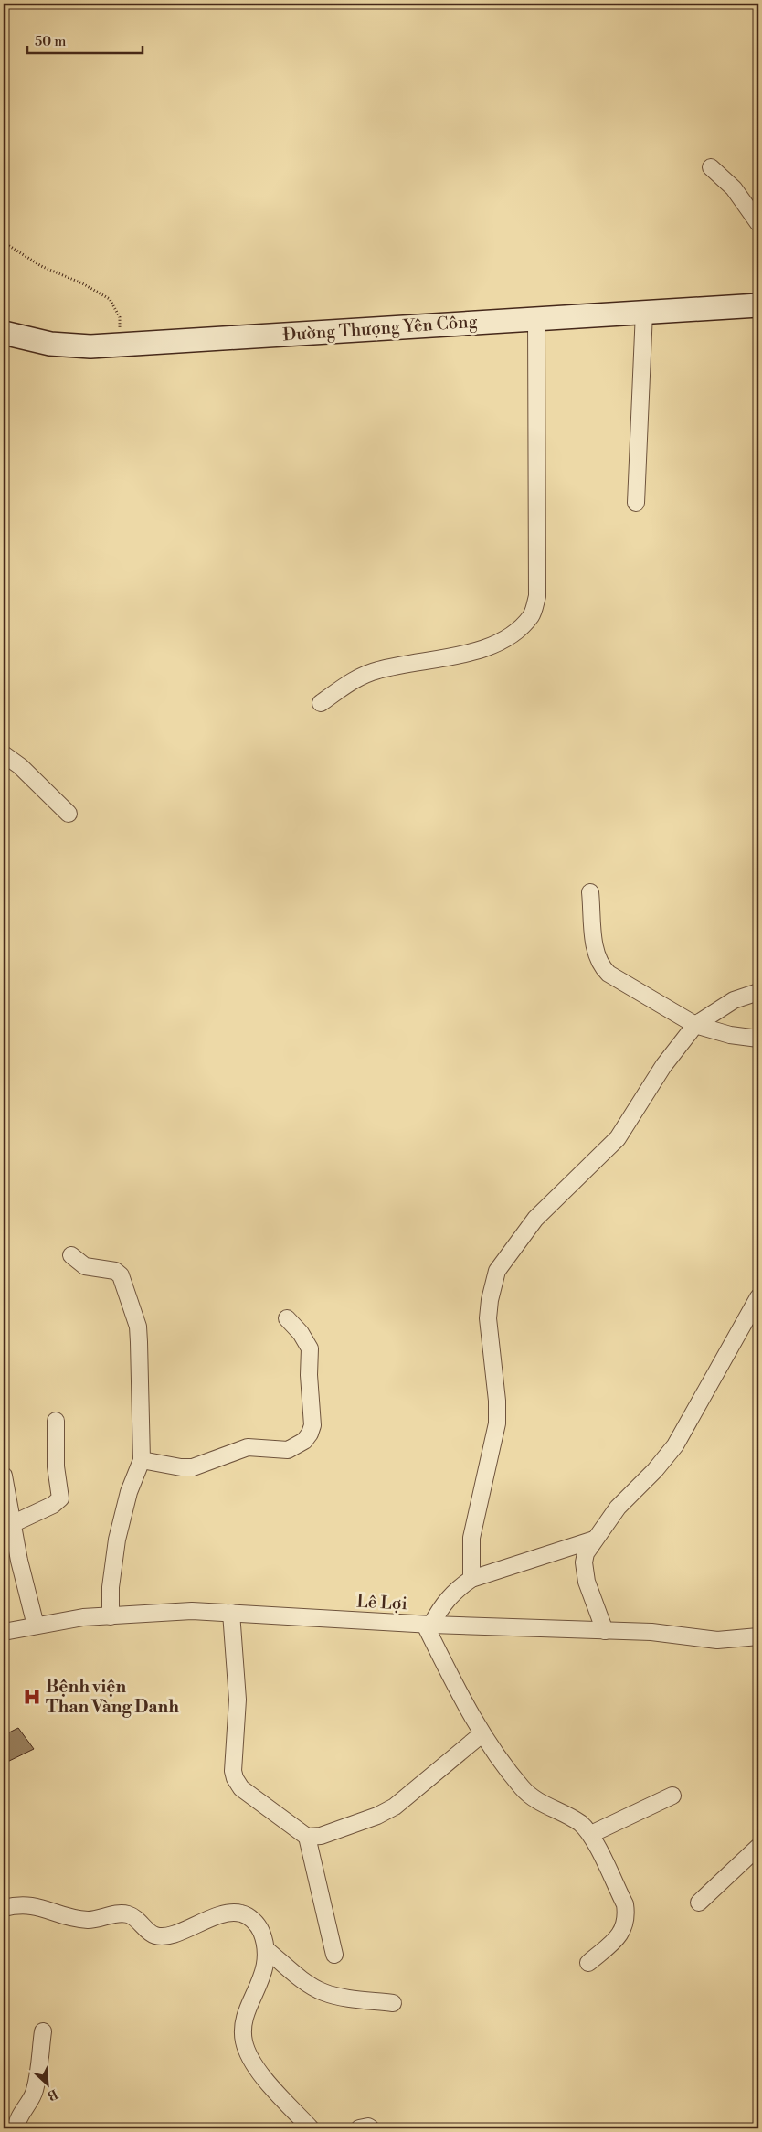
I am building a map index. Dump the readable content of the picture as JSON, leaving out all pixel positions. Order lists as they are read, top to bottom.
{
  "streets": {
    "main road": ["Đường Thượng Yên Công"],
    "street": ["Lê Lợi"]
  },
  "places": {
    "hospital": ["Bệnh viện Than Vàng Danh"]
  },
  "scale_bar": "50 m",
  "north": "bottom right"
}
